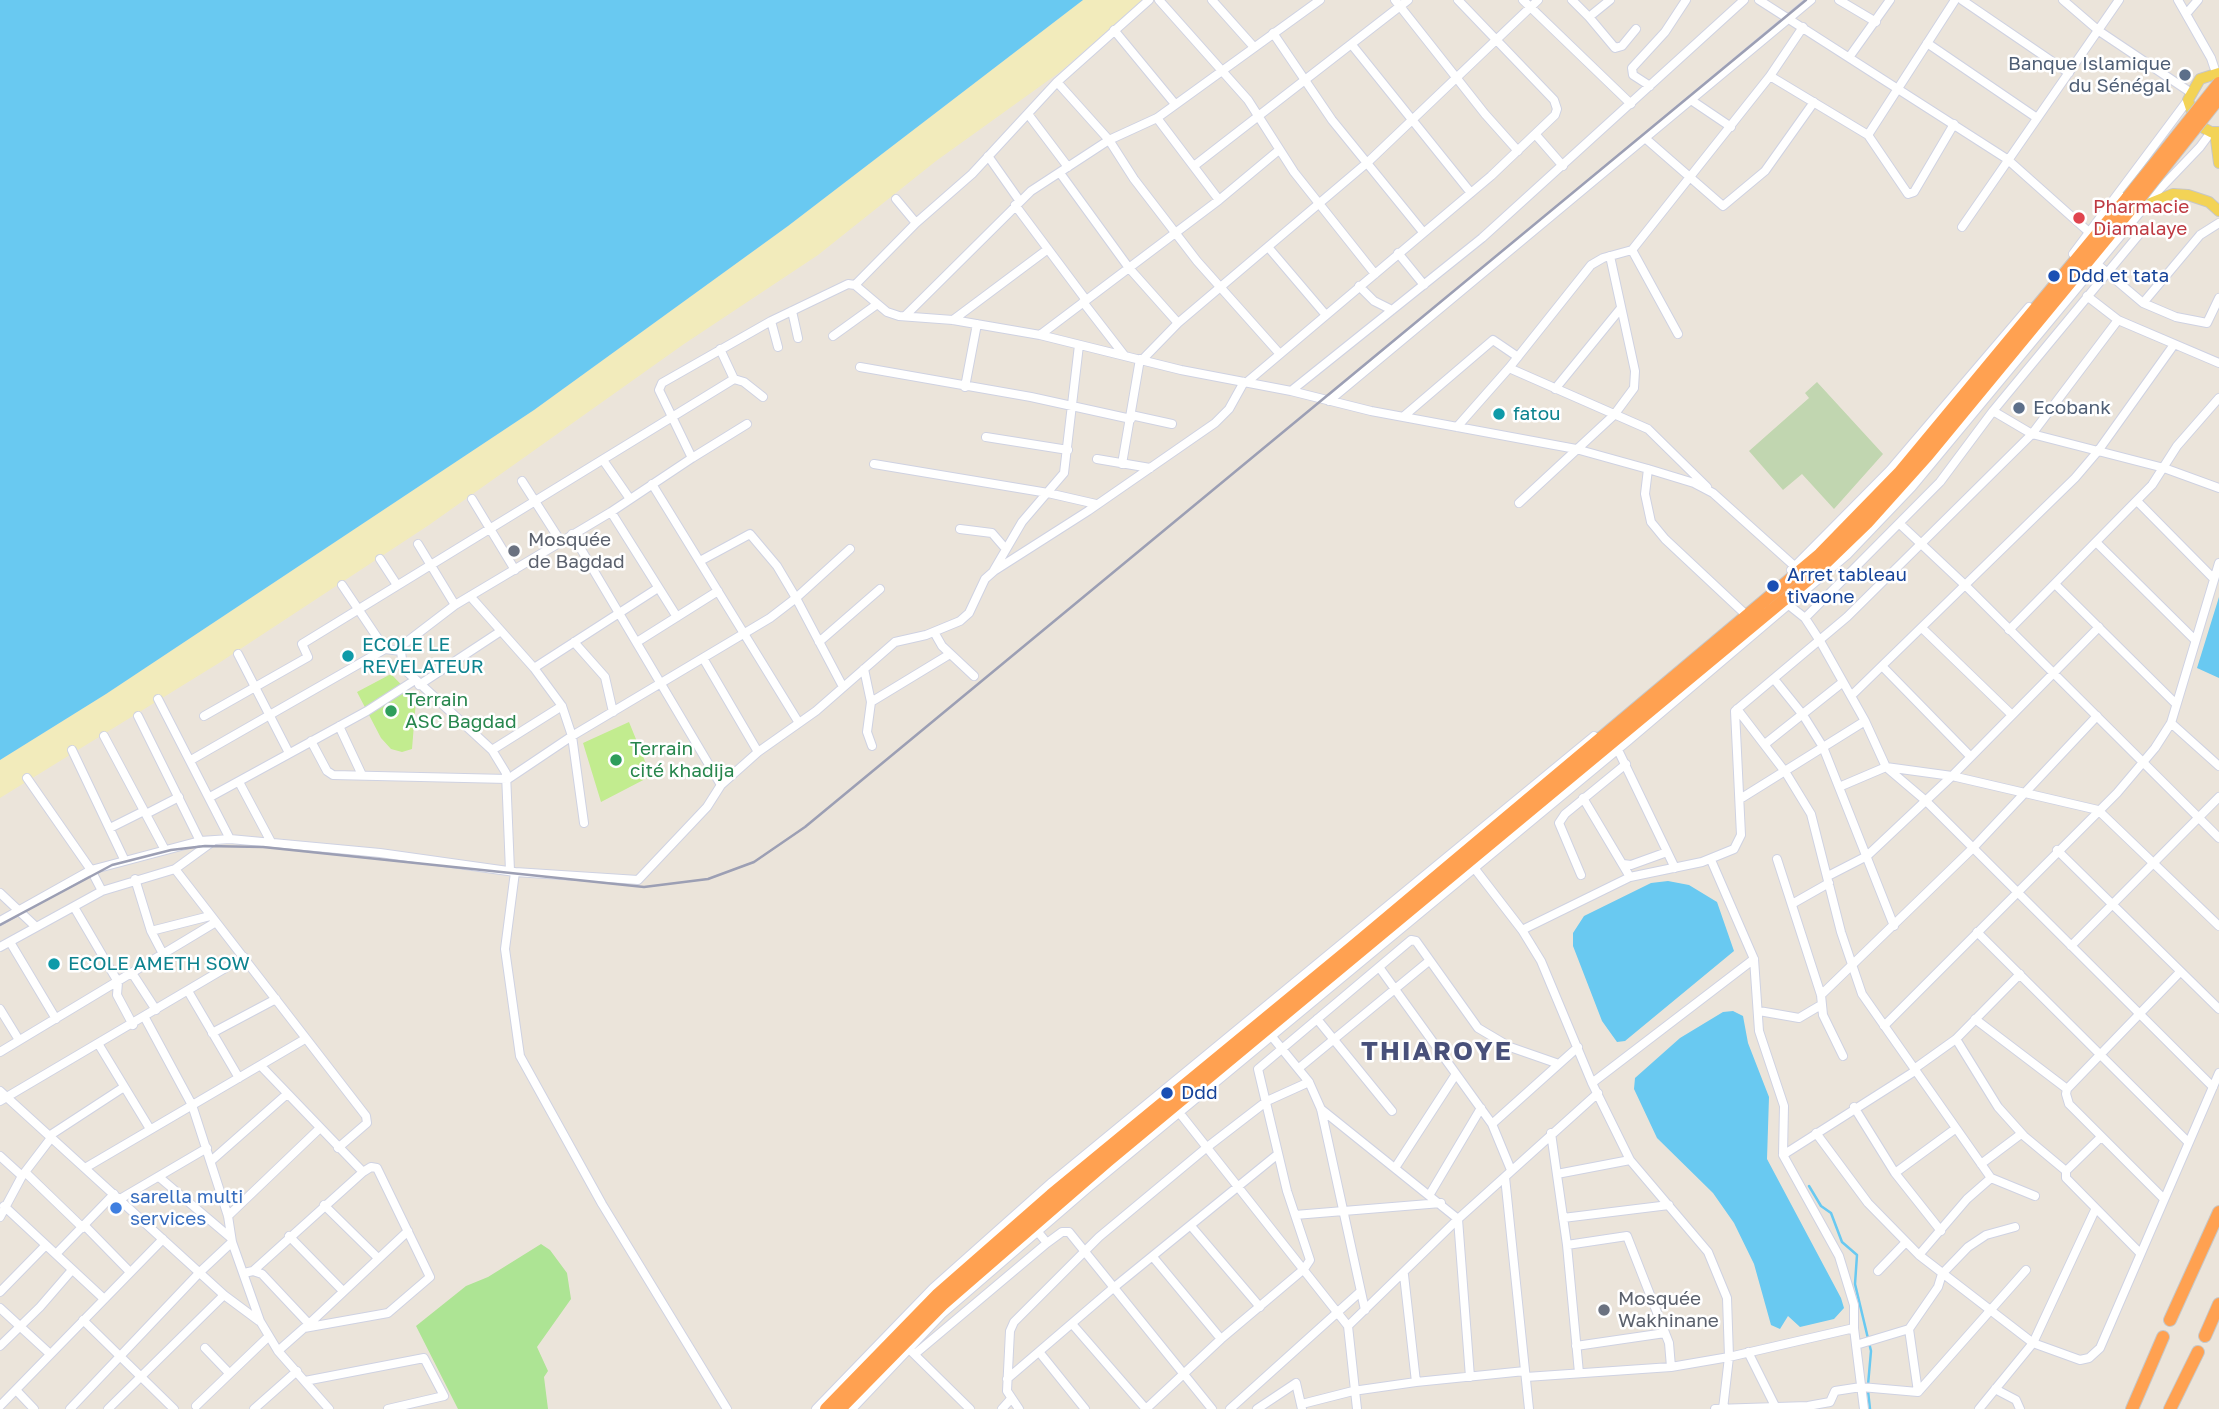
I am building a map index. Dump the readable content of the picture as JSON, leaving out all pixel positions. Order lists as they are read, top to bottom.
{
  "districts": ["THIAROYE"],
  "places": [
    "Banque Islamique du Sénégal",
    "Pharmacie Diamalaye",
    "Ddd et tata",
    "Ecobank",
    "fatou",
    "Mosquée de Bagdad",
    "Arret tableau tivaone",
    "ECOLE LE REVELATEUR",
    "Terrain ASC Bagdad",
    "Terrain cité khadija",
    "ECOLE AMETH SOW",
    "Ddd",
    "sarella multi services",
    "Mosquée Wakhinane"
  ]
}
